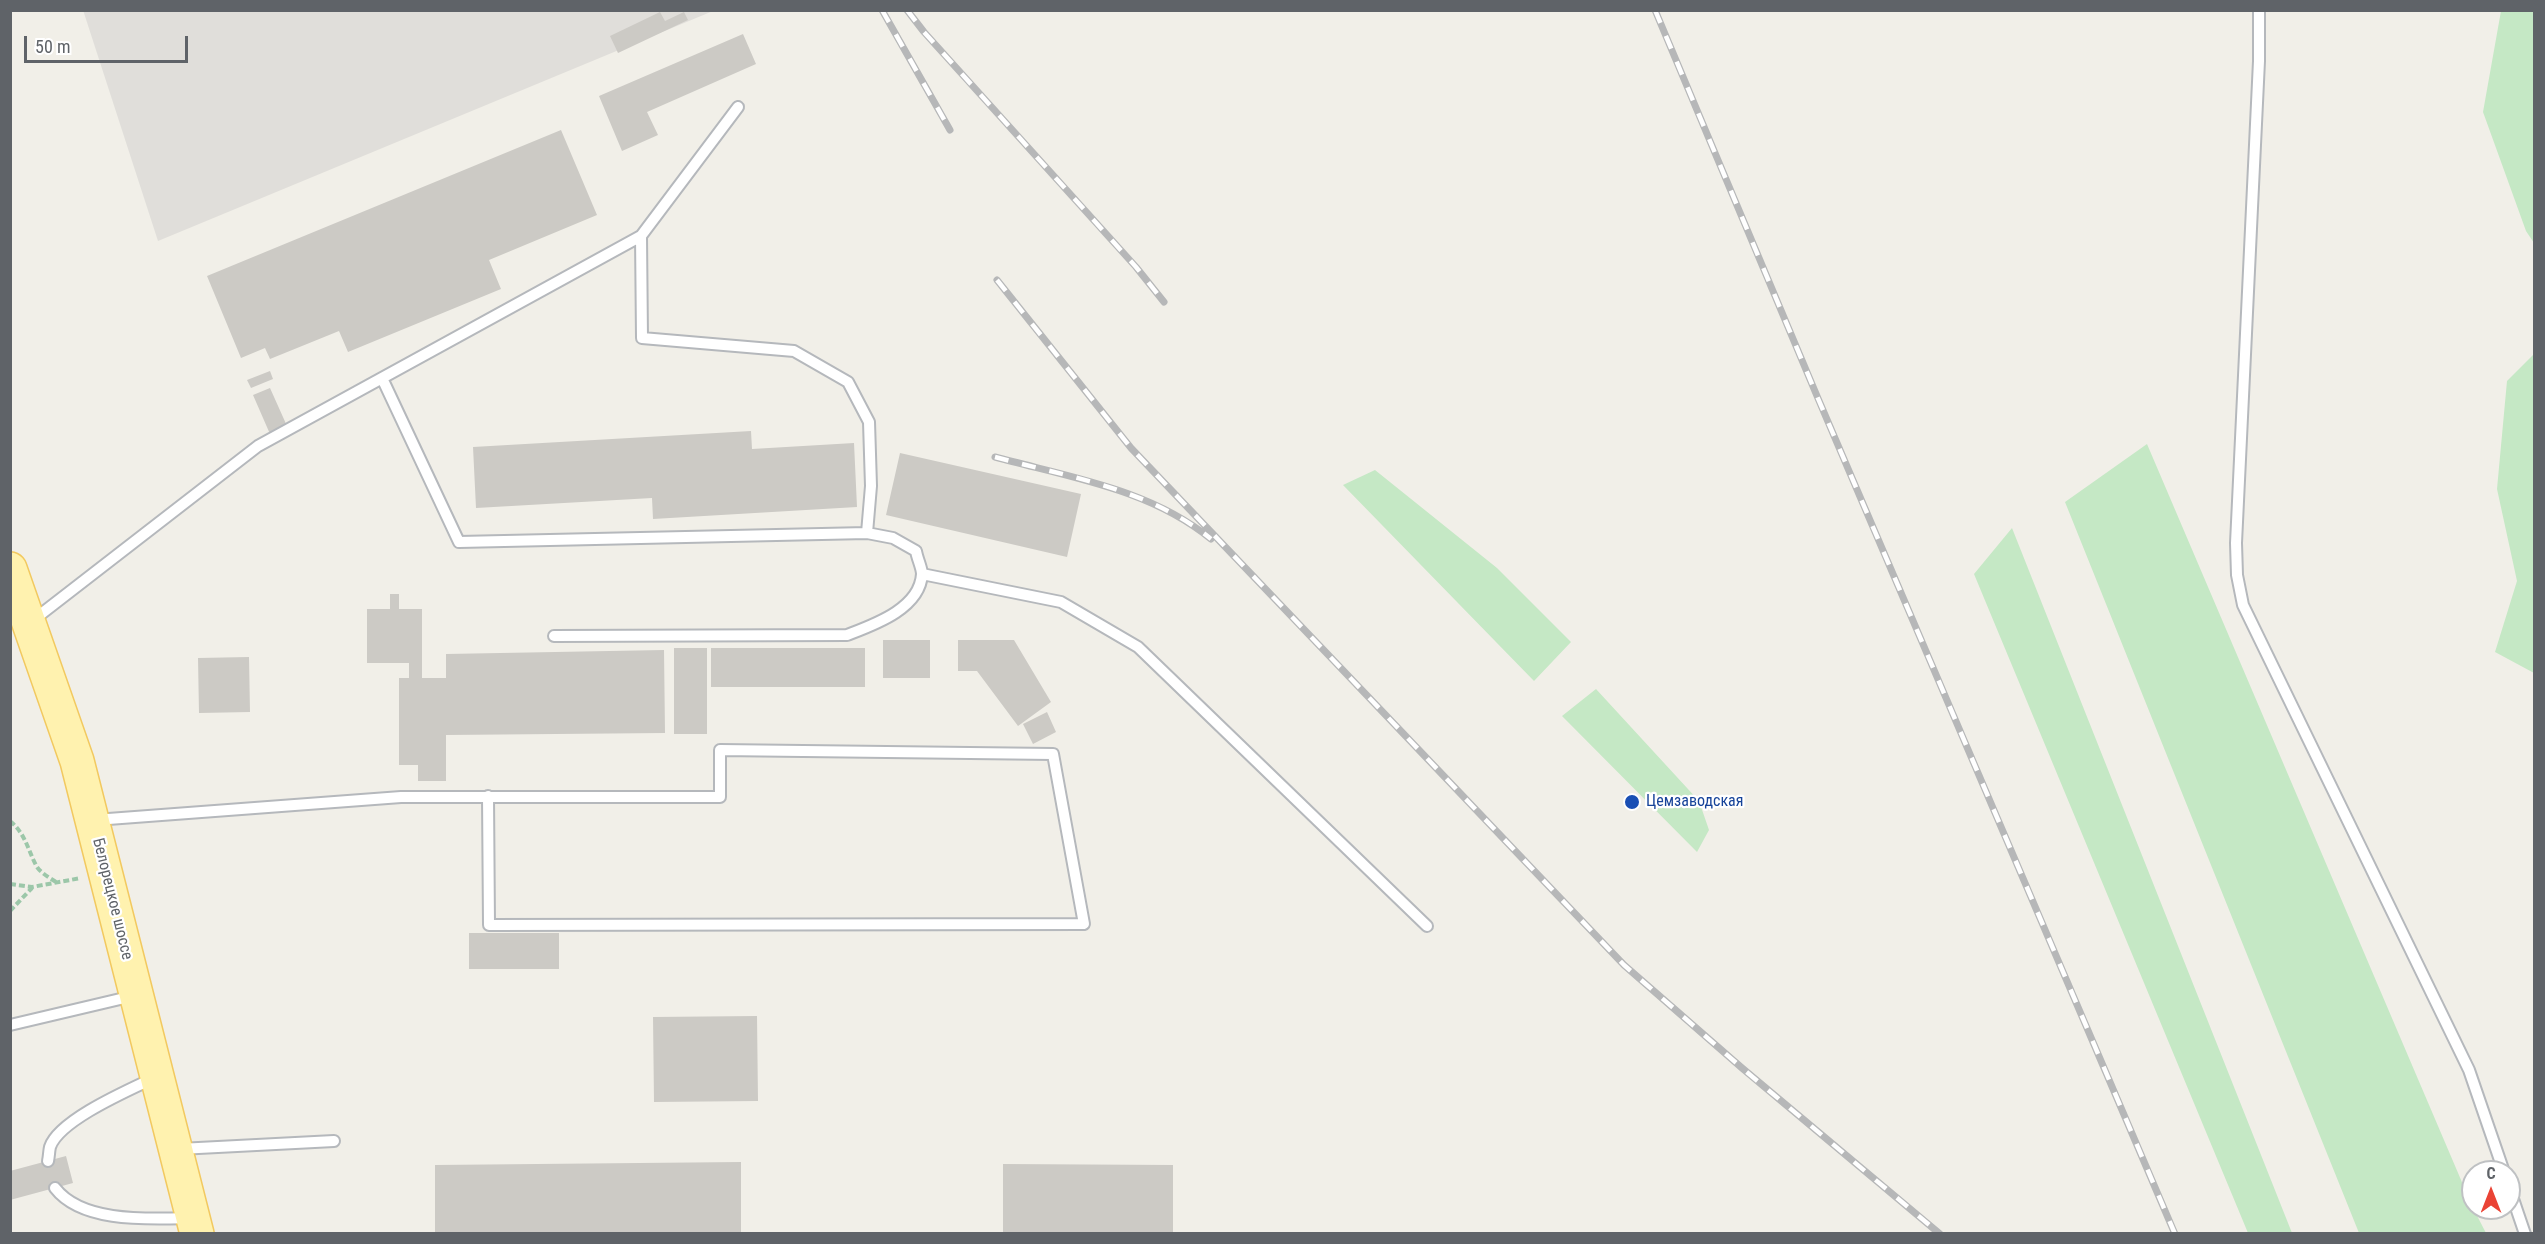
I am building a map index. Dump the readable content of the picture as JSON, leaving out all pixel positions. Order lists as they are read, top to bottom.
{
  "streets": {
    "main road": ["Белорецкое шоссе"]
  },
  "places": ["Цемзаводская"],
  "scale_bar": "50 m",
  "north": "top"
}
